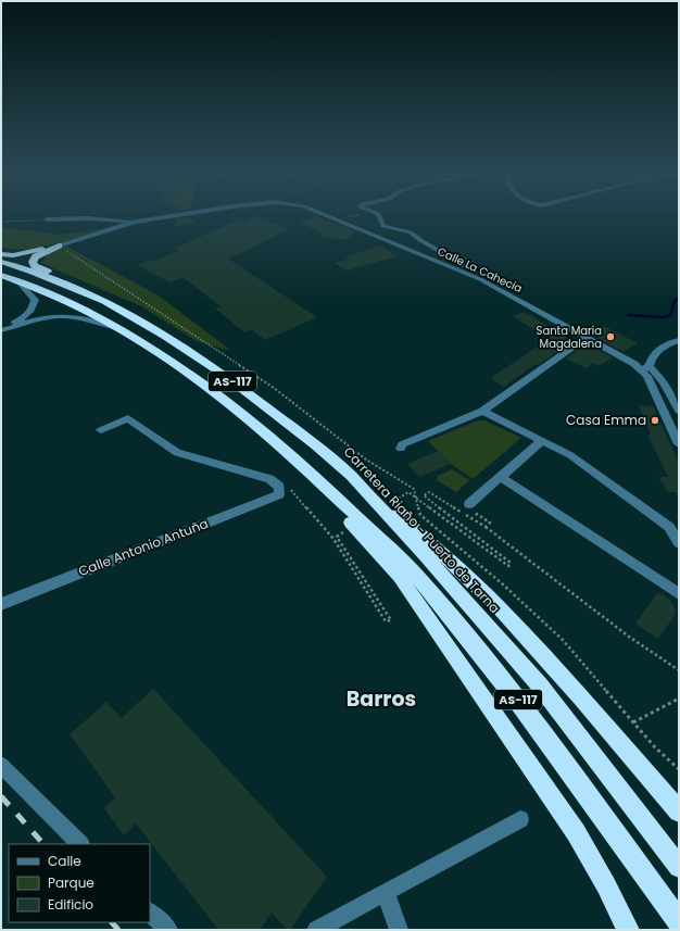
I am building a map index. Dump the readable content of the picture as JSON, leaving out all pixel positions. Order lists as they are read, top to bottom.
{
  "streets": {
    "highway": ["AS-117", "Carretera Riaño - Puerto de Tarna"],
    "street": ["Calle La Cahecia", "Calle Antonio Antuña"]
  },
  "districts": ["Barros"],
  "places": ["Santa María Magdalena", "Casa Emma"],
  "legend": ["Calle", "Parque", "Edificio"]
}
